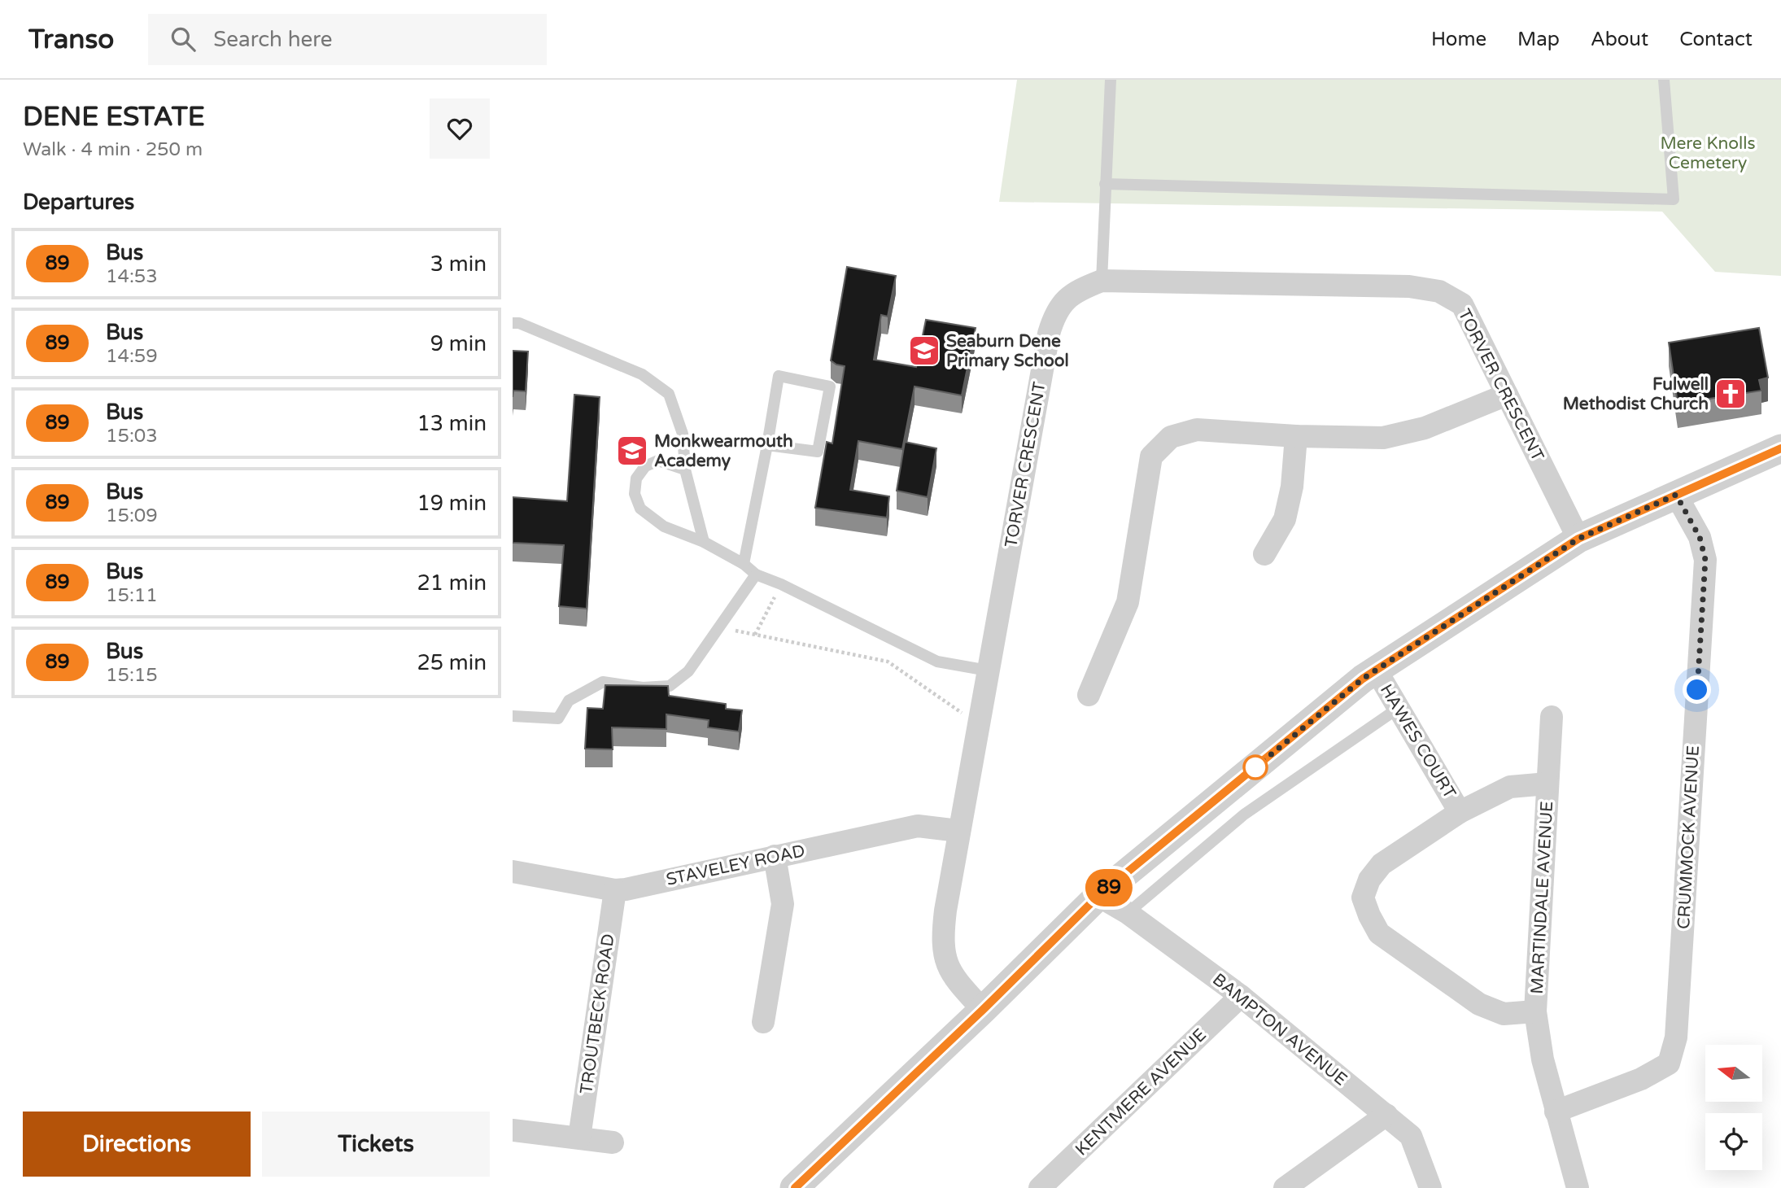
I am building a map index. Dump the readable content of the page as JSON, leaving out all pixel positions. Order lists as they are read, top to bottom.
{
  "streets": {
    "street": [
      "TORVER CRESCENT",
      "HAWES COURT",
      "CRUMMOCK AVENUE",
      "STAVELEY ROAD",
      "MARTINDALE AVENUE",
      "TROUTBECK ROAD",
      "BAMPTON AVENUE",
      "KENTMERE AVENUE"
    ]
  },
  "crossings": [
    ["TORVER CRESCENT", "STAVELEY ROAD"],
    ["HAWES COURT", "MARTINDALE AVENUE"],
    ["CRUMMOCK AVENUE", "MARTINDALE AVENUE"],
    ["STAVELEY ROAD", "TROUTBECK ROAD"],
    ["BAMPTON AVENUE", "KENTMERE AVENUE"]
  ],
  "parks": ["Mere Knolls Cemetery"],
  "places": {
    "school or university": ["Seaburn Dene Primary School", "Monkwearmouth Academy"],
    "church": ["Fulwell Methodist Church"]
  },
  "lines": ["bus line 89"],
  "north": "left",
  "page": {
    "header": "Transo",
    "search": "Search here",
    "nav": [
      "Home",
      "Map",
      "About",
      "Contact"
    ],
    "heading": [
      ["DENE ESTATE", "Walk · 4 min · 250 m"],
      "Departures"
    ],
    "on_map": "89",
    "list": [
      {
        "mark": "89",
        "name": "Bus",
        "note": "14:53",
        "value": "3 min"
      },
      {
        "mark": "89",
        "name": "Bus",
        "note": "14:59",
        "value": "9 min"
      },
      {
        "mark": "89",
        "name": "Bus",
        "note": "15:03",
        "value": "13 min"
      },
      {
        "mark": "89",
        "name": "Bus",
        "note": "15:09",
        "value": "19 min"
      },
      {
        "mark": "89",
        "name": "Bus",
        "note": "15:11",
        "value": "21 min"
      },
      {
        "mark": "89",
        "name": "Bus",
        "note": "15:15",
        "value": "25 min"
      }
    ],
    "buttons": ["Directions", "Tickets"]
  }
}
